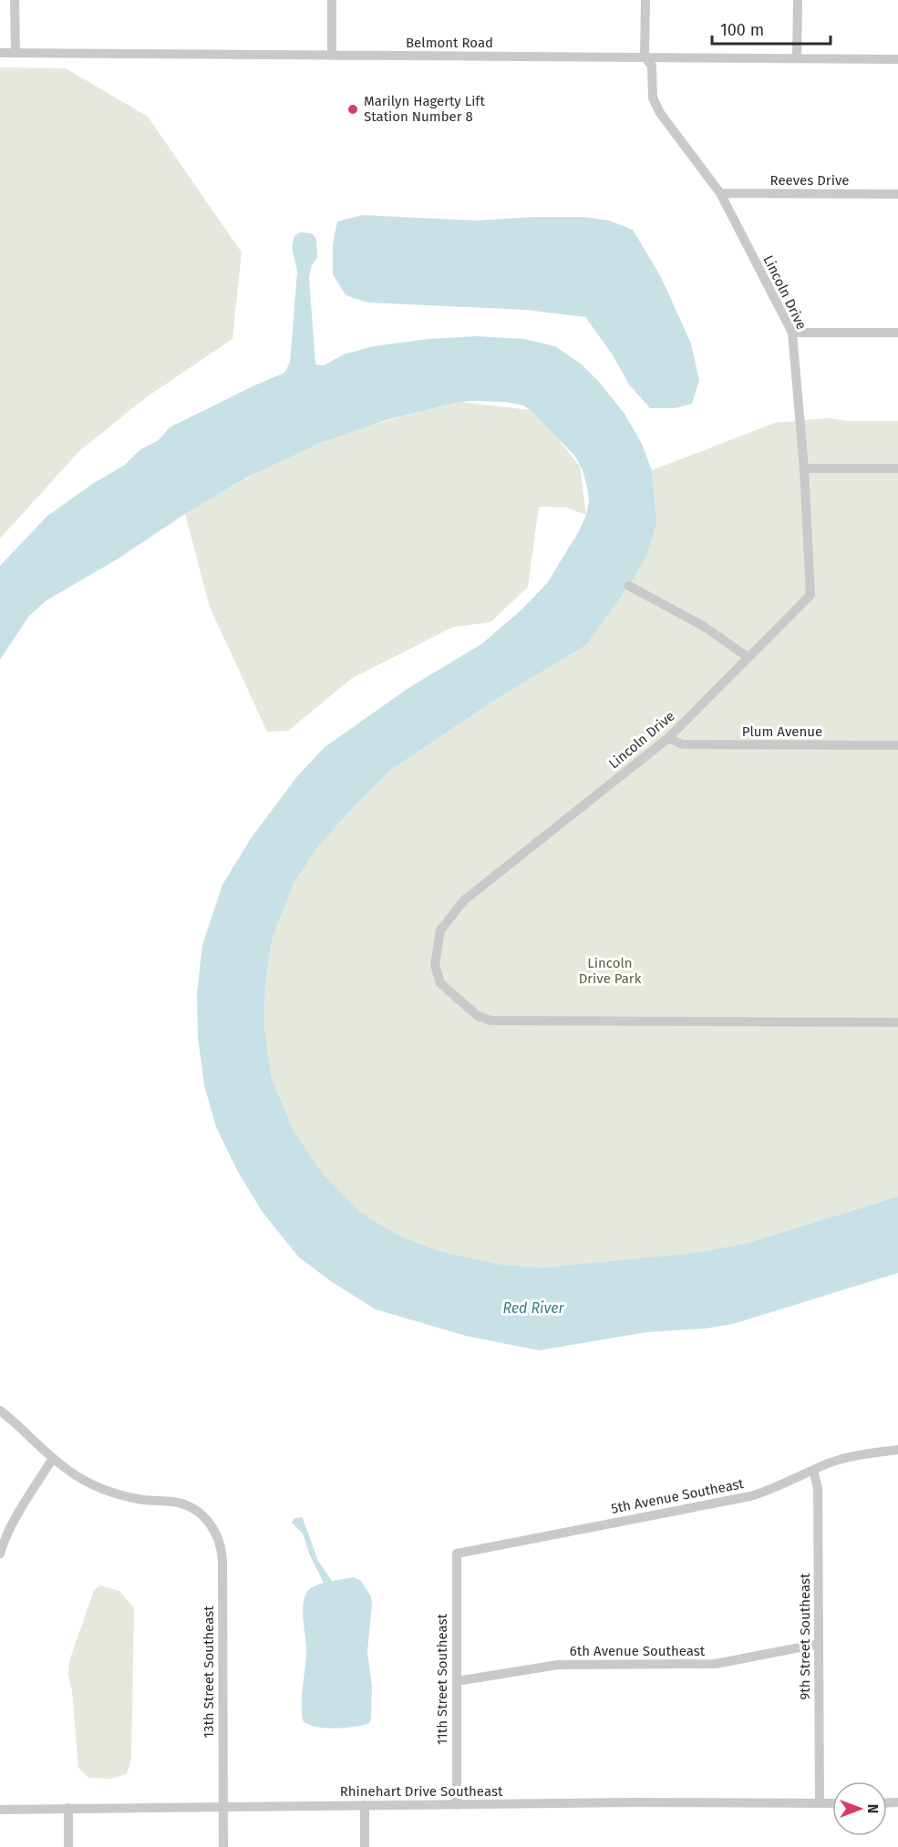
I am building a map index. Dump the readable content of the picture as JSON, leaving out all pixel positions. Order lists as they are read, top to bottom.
{
  "streets": {
    "street": [
      "Belmont Road",
      "Reeves Drive",
      "Lincoln Drive",
      "Plum Avenue",
      "5th Avenue Southeast",
      "9th Street Southeast",
      "6th Avenue Southeast",
      "13th Street Southeast",
      "11th Street Southeast",
      "Rhinehart Drive Southeast"
    ]
  },
  "crossings": [
    ["Belmont Road", "Lincoln Drive"],
    ["Reeves Drive", "Lincoln Drive"],
    ["Lincoln Drive", "Plum Avenue"],
    ["5th Avenue Southeast", "9th Street Southeast"],
    ["5th Avenue Southeast", "11th Street Southeast"],
    ["9th Street Southeast", "6th Avenue Southeast"],
    ["9th Street Southeast", "Rhinehart Drive Southeast"],
    ["6th Avenue Southeast", "11th Street Southeast"],
    ["13th Street Southeast", "Rhinehart Drive Southeast"],
    ["11th Street Southeast", "Rhinehart Drive Southeast"]
  ],
  "water": ["Red River"],
  "parks": ["Lincoln Drive Park"],
  "places": ["Marilyn Hagerty Lift Station Number 8"],
  "scale_bar": "100 m",
  "north": "right"
}
